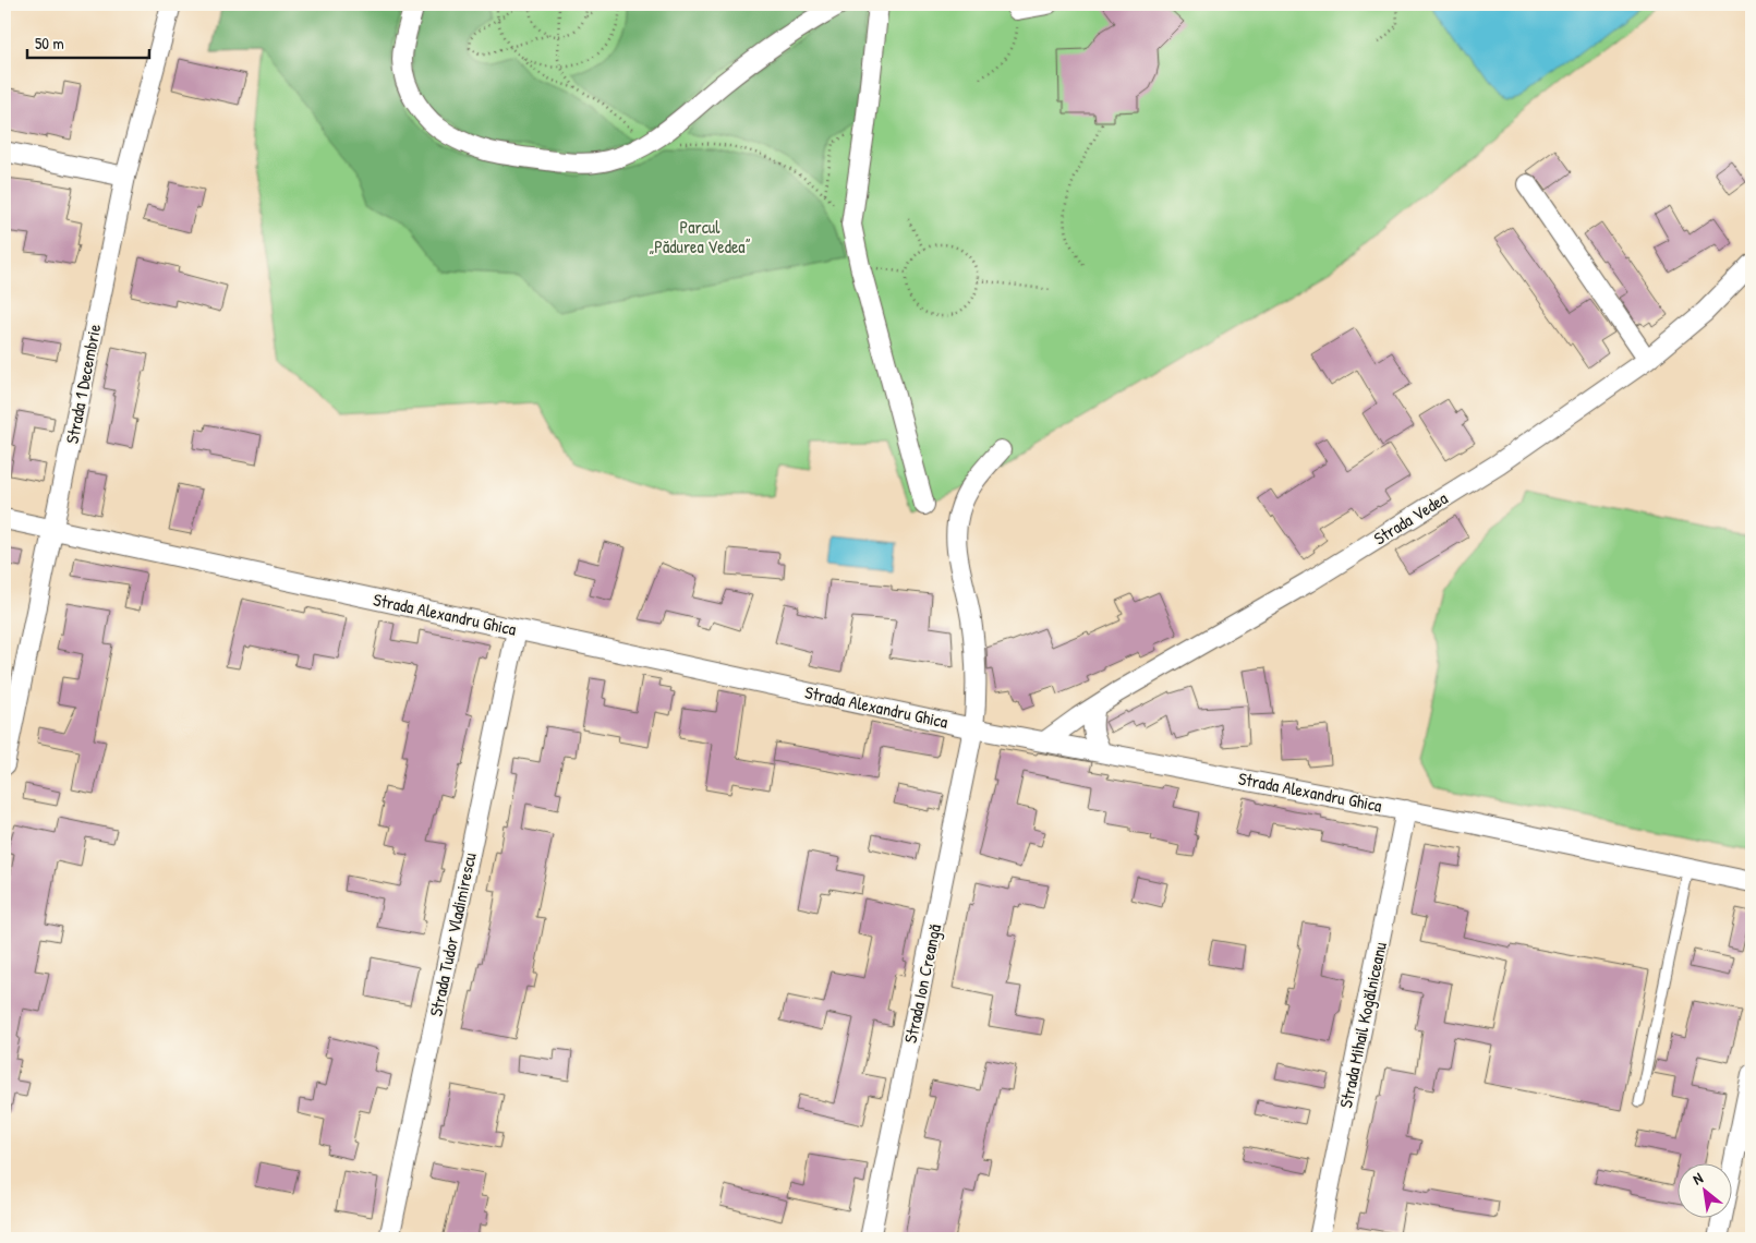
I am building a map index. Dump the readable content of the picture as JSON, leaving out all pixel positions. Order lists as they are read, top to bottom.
{
  "streets": {
    "street": [
      "Strada 1 Decembrie",
      "Strada Vedea",
      "Strada Alexandru Ghica",
      "Strada Tudor Vladimirescu",
      "Strada Ion Creangă",
      "Strada Mihail Kogălniceanu"
    ]
  },
  "crossings": [
    ["Strada 1 Decembrie", "Strada Alexandru Ghica"],
    ["Strada Vedea", "Strada Alexandru Ghica"],
    ["Strada Alexandru Ghica", "Strada Tudor Vladimirescu"],
    ["Strada Alexandru Ghica", "Strada Ion Creangă"],
    ["Strada Alexandru Ghica", "Strada Mihail Kogălniceanu"]
  ],
  "parks": ["Parcul „Pădurea Vedea”"],
  "scale_bar": "50 m",
  "north": "top left"
}
